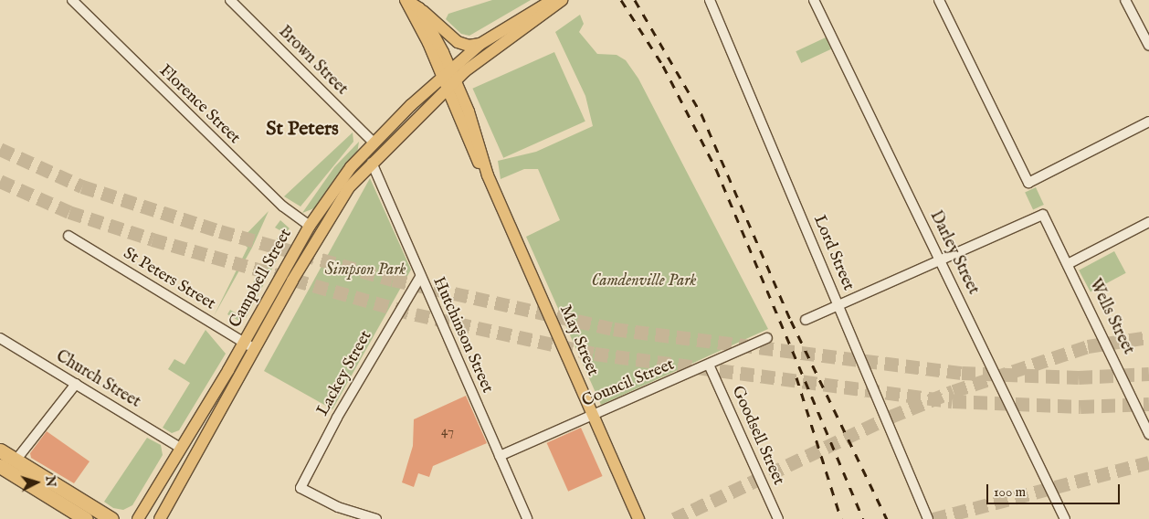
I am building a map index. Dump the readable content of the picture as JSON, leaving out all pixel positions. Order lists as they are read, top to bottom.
{
  "streets": {
    "main road": ["Campbell Street", "May Street"],
    "street": [
      "Brown Street",
      "Florence Street",
      "Lord Street",
      "Darley Street",
      "St Peters Street",
      "Wells Street",
      "Hutchinson Street",
      "Lackey Street",
      "Church Street",
      "Council Street",
      "Goodsell Street"
    ]
  },
  "crossings": [
    ["Brown Street", "Campbell Street"],
    ["Florence Street", "Campbell Street"],
    ["Darley Street", "Wells Street"],
    ["Campbell Street", "St Peters Street"],
    ["Campbell Street", "Hutchinson Street"],
    ["Campbell Street", "May Street"],
    ["Campbell Street", "Church Street"],
    ["Hutchinson Street", "Lackey Street"],
    ["Hutchinson Street", "Council Street"],
    ["May Street", "Council Street"],
    ["Council Street", "Goodsell Street"]
  ],
  "districts": ["St Peters"],
  "parks": ["Simpson Park", "Camdenville Park"],
  "house_numbers": ["47"],
  "scale_bar": "100 m",
  "north": "right"
}
